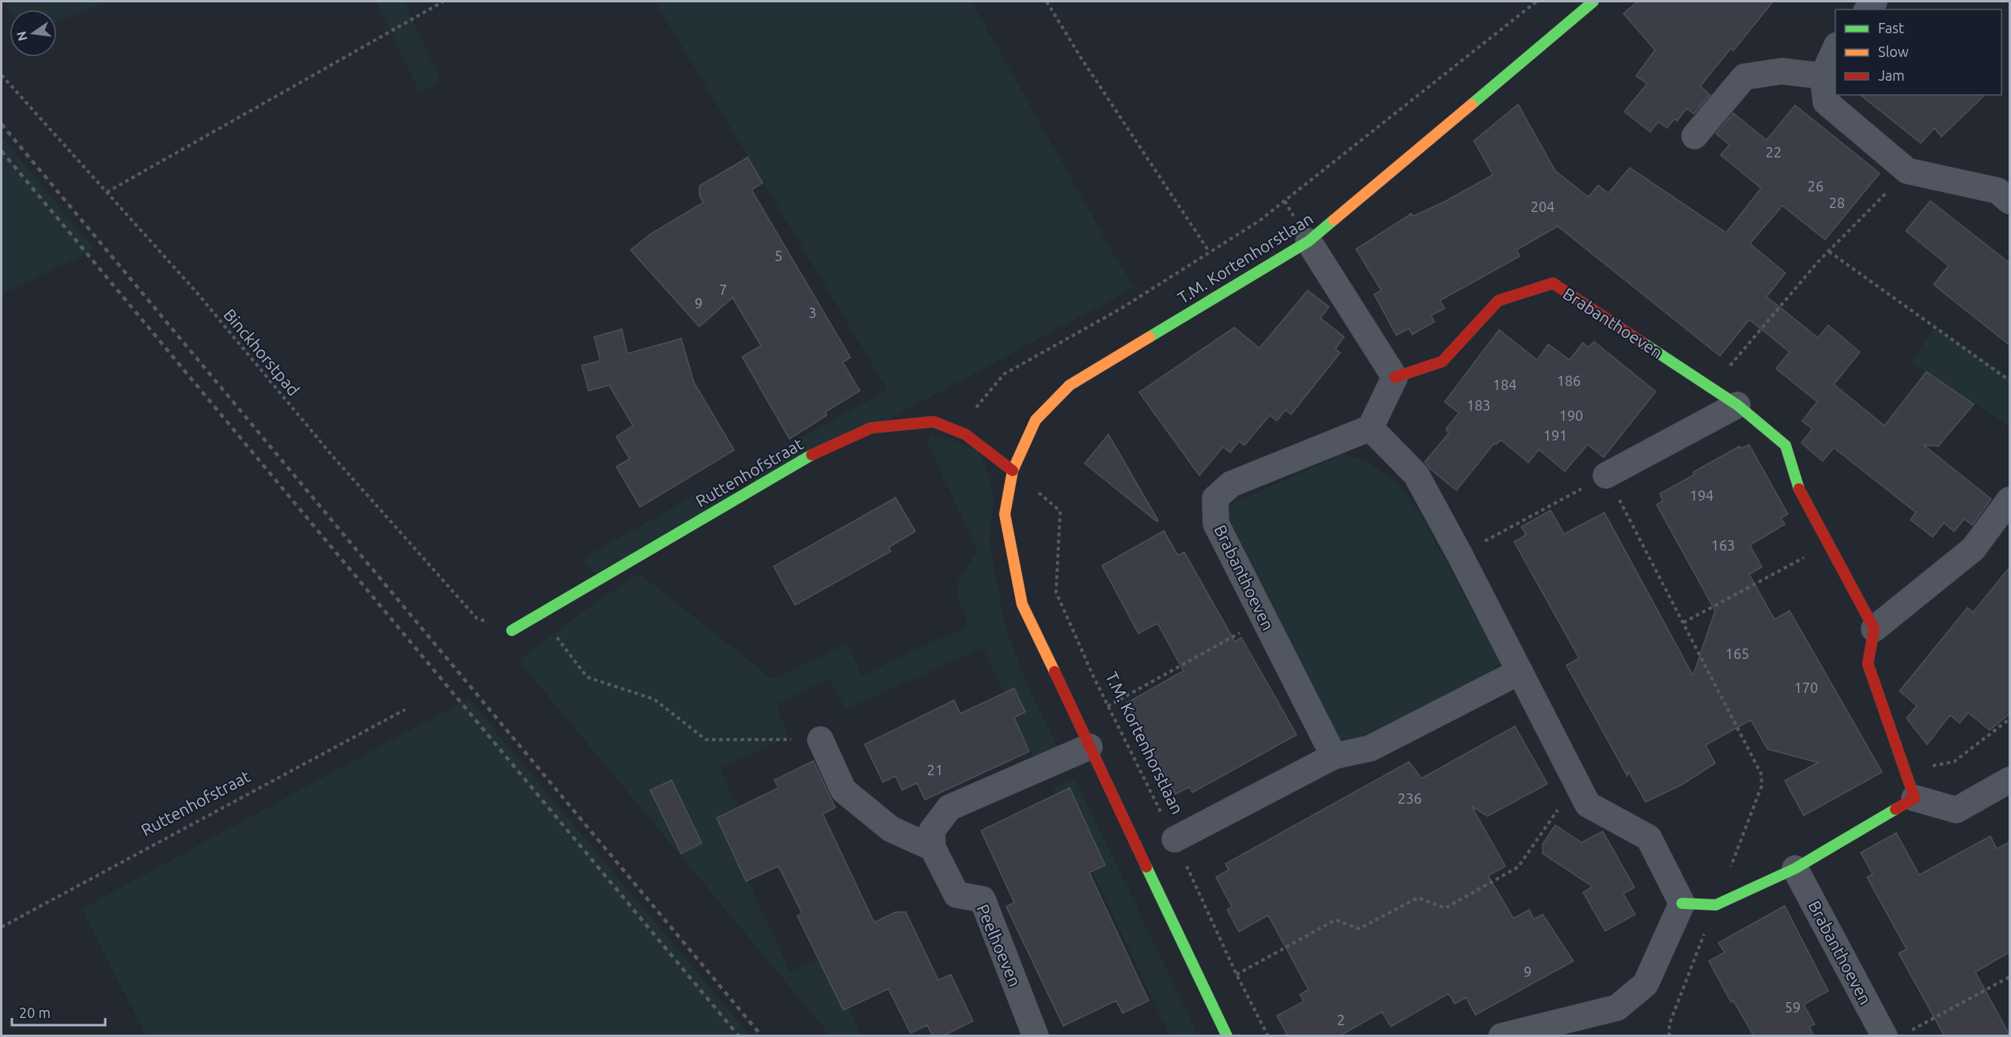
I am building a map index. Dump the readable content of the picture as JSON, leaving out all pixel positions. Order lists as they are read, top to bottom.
{
  "streets": {
    "street": [
      "T.M. Kortenhorstlaan",
      "Brabanthoeven",
      "Ruttenhofstraat",
      "Peelhoeven"
    ],
    "path": ["Binckhorstpad"]
  },
  "crossings": [
    ["T.M. Kortenhorstlaan", "Ruttenhofstraat"],
    ["Binckhorstpad", "Ruttenhofstraat"]
  ],
  "house_numbers": [
    "22",
    "26",
    "28",
    "204",
    "5",
    "7",
    "9",
    "3",
    "186",
    "184",
    "183",
    "190",
    "191",
    "194",
    "163",
    "165",
    "170",
    "21",
    "236",
    "9",
    "59",
    "2"
  ],
  "legend": ["Fast", "Slow", "Jam"],
  "scale_bar": "20 m",
  "north": "left"
}
